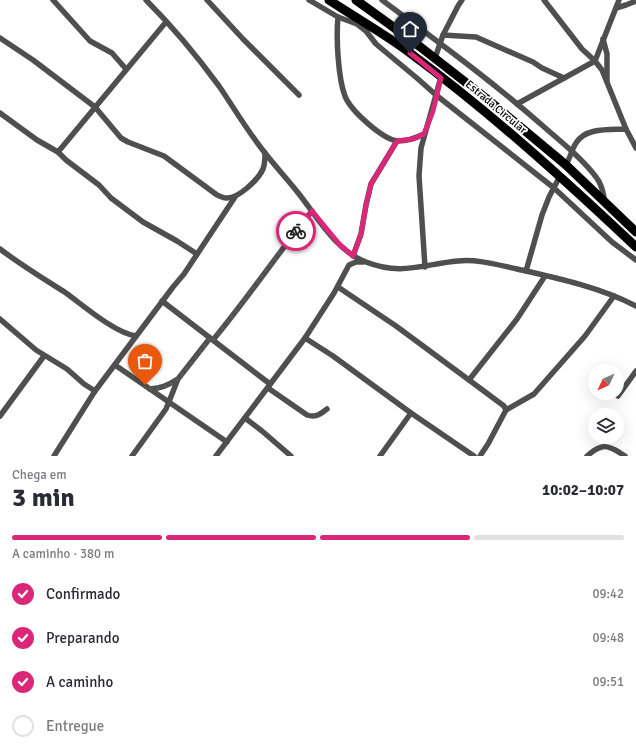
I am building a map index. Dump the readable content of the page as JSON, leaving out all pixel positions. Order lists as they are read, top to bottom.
{
  "streets": {
    "main road": ["Estrada Circular"]
  },
  "north": "bottom left",
  "page": {
    "heading": ["3 min", "Chega em", "10:02–10:07"],
    "bar": "A caminho · 380 m",
    "list": [
      ["Confirmado", "09:42"],
      ["Preparando", "09:48"],
      ["A caminho", "09:51"],
      "Entregue"
    ]
  }
}
